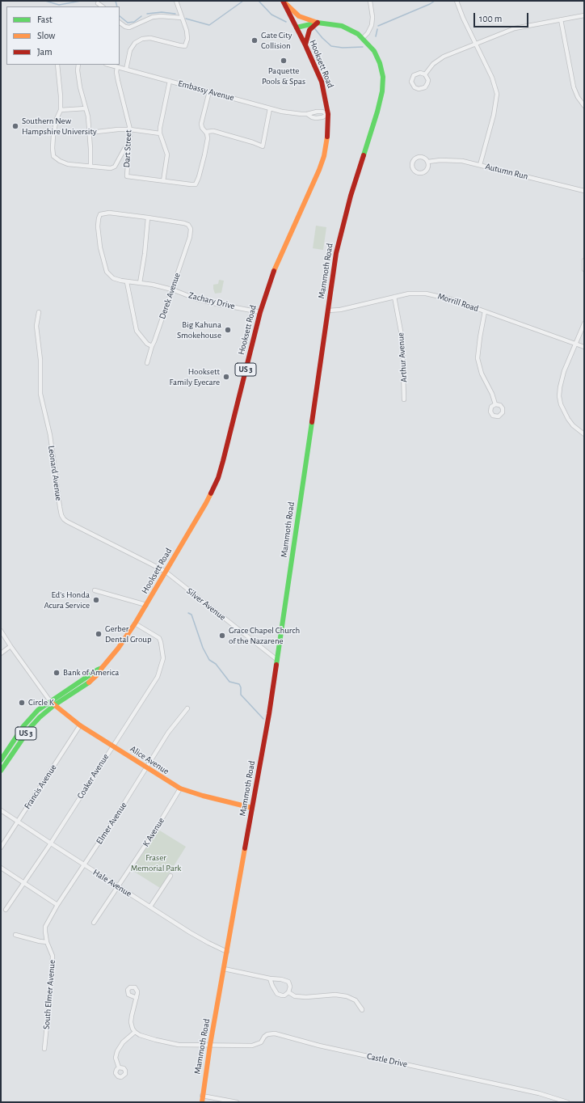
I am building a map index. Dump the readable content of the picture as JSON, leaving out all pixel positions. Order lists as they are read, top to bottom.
{
  "streets": {
    "main road": [
      "Hooksett Road",
      "Mammoth Road",
      "US 3",
      "Alice Avenue"
    ],
    "street": [
      "Embassy Avenue",
      "Dart Street",
      "Autumn Run",
      "Derek Avenue",
      "Zachary Drive",
      "Morrill Road",
      "Arthur Avenue",
      "Leonard Avenue",
      "Silver Avenue",
      "Coaker Avenue",
      "Francis Avenue",
      "Elmer Avenue",
      "K Avenue",
      "Hale Avenue",
      "South Elmer Avenue",
      "Castle Drive"
    ]
  },
  "crossings": [
    ["Hooksett Road", "Embassy Avenue"],
    ["Hooksett Road", "Mammoth Road"],
    ["Hooksett Road", "Zachary Drive"],
    ["Hooksett Road", "Leonard Avenue"],
    ["Hooksett Road", "Silver Avenue"],
    ["Hooksett Road", "Alice Avenue"],
    ["Hooksett Road", "Coaker Avenue"],
    ["Embassy Avenue", "Dart Street"],
    ["Mammoth Road", "Morrill Road"],
    ["Mammoth Road", "Silver Avenue"],
    ["Mammoth Road", "Alice Avenue"],
    ["Mammoth Road", "Hale Avenue"],
    ["Mammoth Road", "Castle Drive"],
    ["Derek Avenue", "Zachary Drive"],
    ["Morrill Road", "Arthur Avenue"],
    ["Leonard Avenue", "Silver Avenue"],
    ["Alice Avenue", "Coaker Avenue"],
    ["Alice Avenue", "Francis Avenue"],
    ["Alice Avenue", "Elmer Avenue"],
    ["Alice Avenue", "K Avenue"],
    ["Coaker Avenue", "Hale Avenue"],
    ["Francis Avenue", "Hale Avenue"],
    ["Elmer Avenue", "Hale Avenue"],
    ["Elmer Avenue", "South Elmer Avenue"],
    ["K Avenue", "Hale Avenue"]
  ],
  "parks": ["Fraser Memorial Park"],
  "places": [
    "Gate City Collision",
    "Paquette Pools & Spas",
    "Southern New Hampshire University",
    "Big Kahuna Smokehouse",
    "Hooksett Family Eyecare",
    "Ed's Honda Acura Service",
    "Gerber Dental Group",
    "Grace Chapel Church of the Nazarene",
    "Bank of America",
    "Circle K"
  ],
  "legend": ["Fast", "Slow", "Jam"],
  "scale_bar": "100 m"
}
